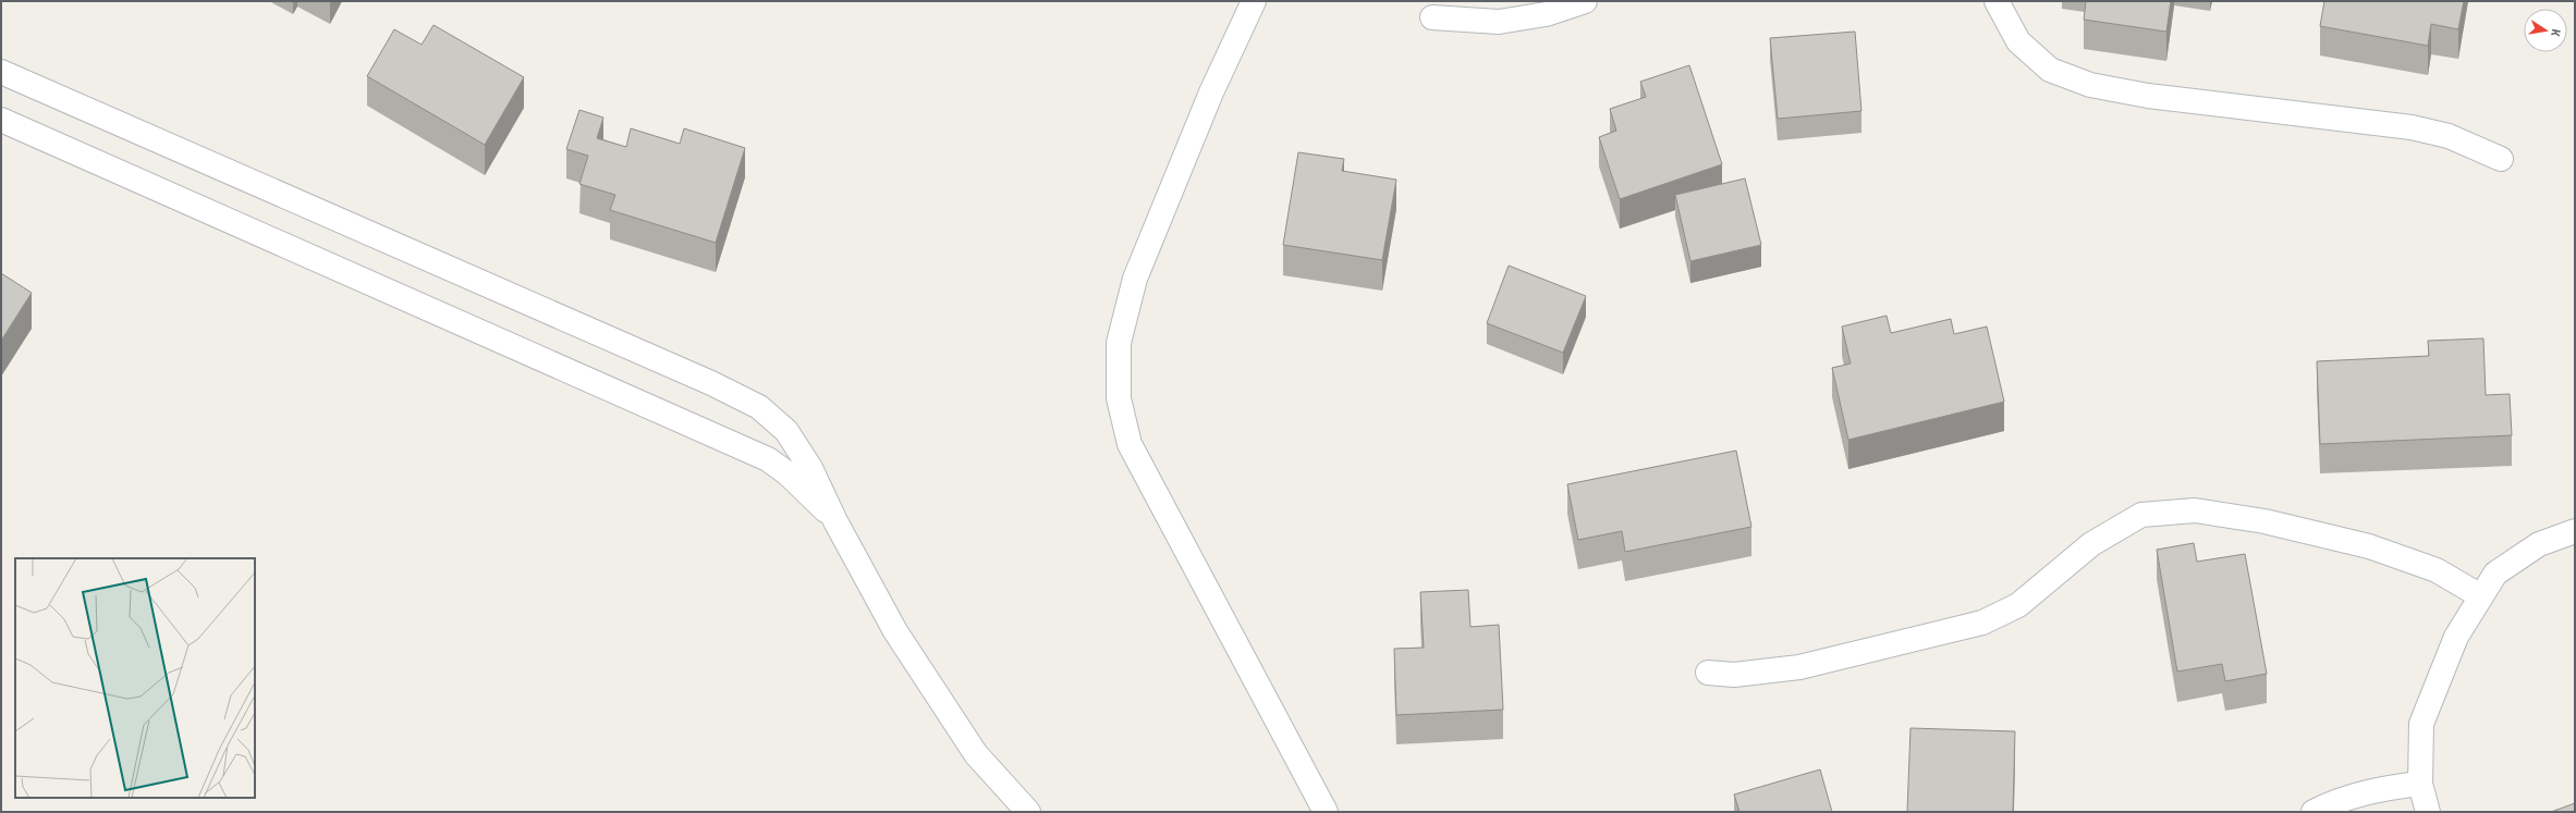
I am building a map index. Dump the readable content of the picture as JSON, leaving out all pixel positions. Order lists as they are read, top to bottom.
{
  "north": "right"
}
